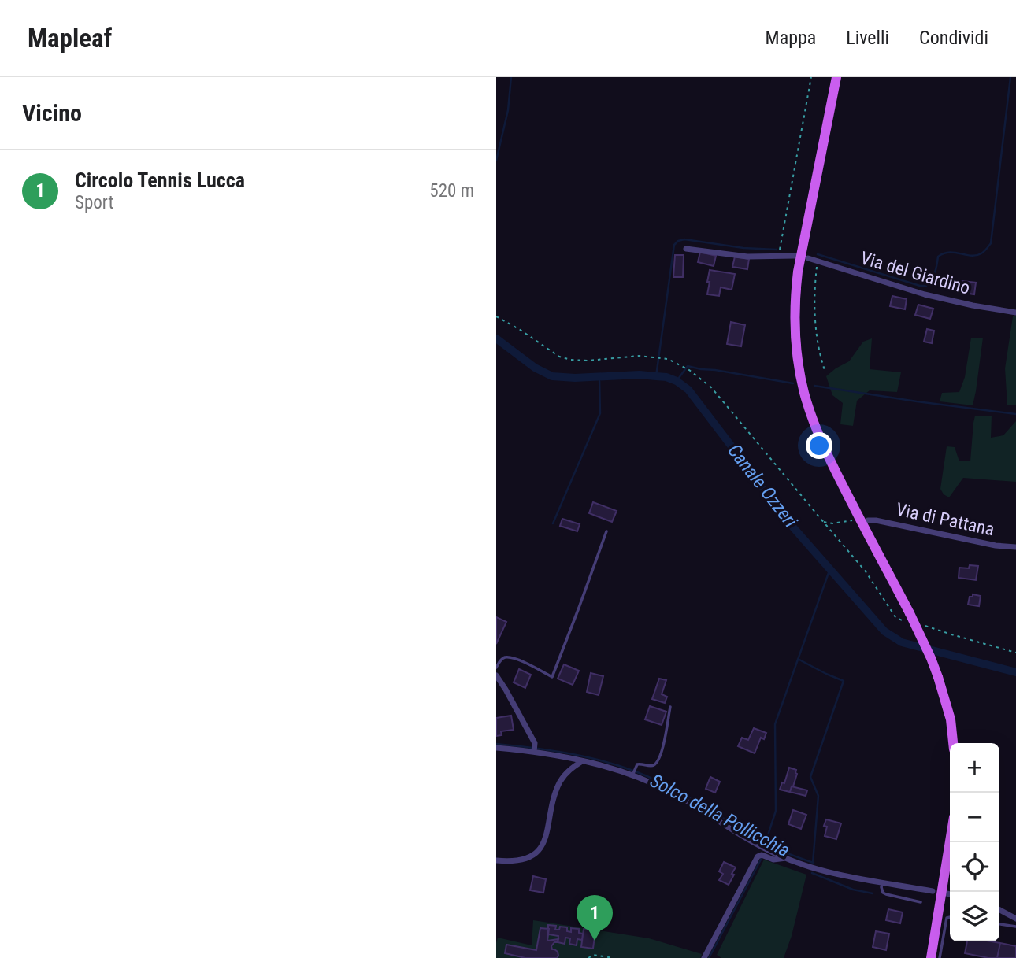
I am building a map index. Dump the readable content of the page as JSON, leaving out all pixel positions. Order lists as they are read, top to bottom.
{
  "streets": {
    "street": ["Via del Giardino", "Via di Pattana"]
  },
  "water": ["Canale Ozzeri", "Solco della Pollicchia"],
  "page": {
    "header": "Mapleaf",
    "nav": ["Mappa", "Livelli", "Condividi"],
    "heading": "Vicino",
    "list": [
      {
        "mark": "1",
        "name": "Circolo Tennis Lucca",
        "note": "Sport",
        "value": "520 m"
      }
    ],
    "map_buttons": ["+", "−"],
    "pins": "1"
  }
}
